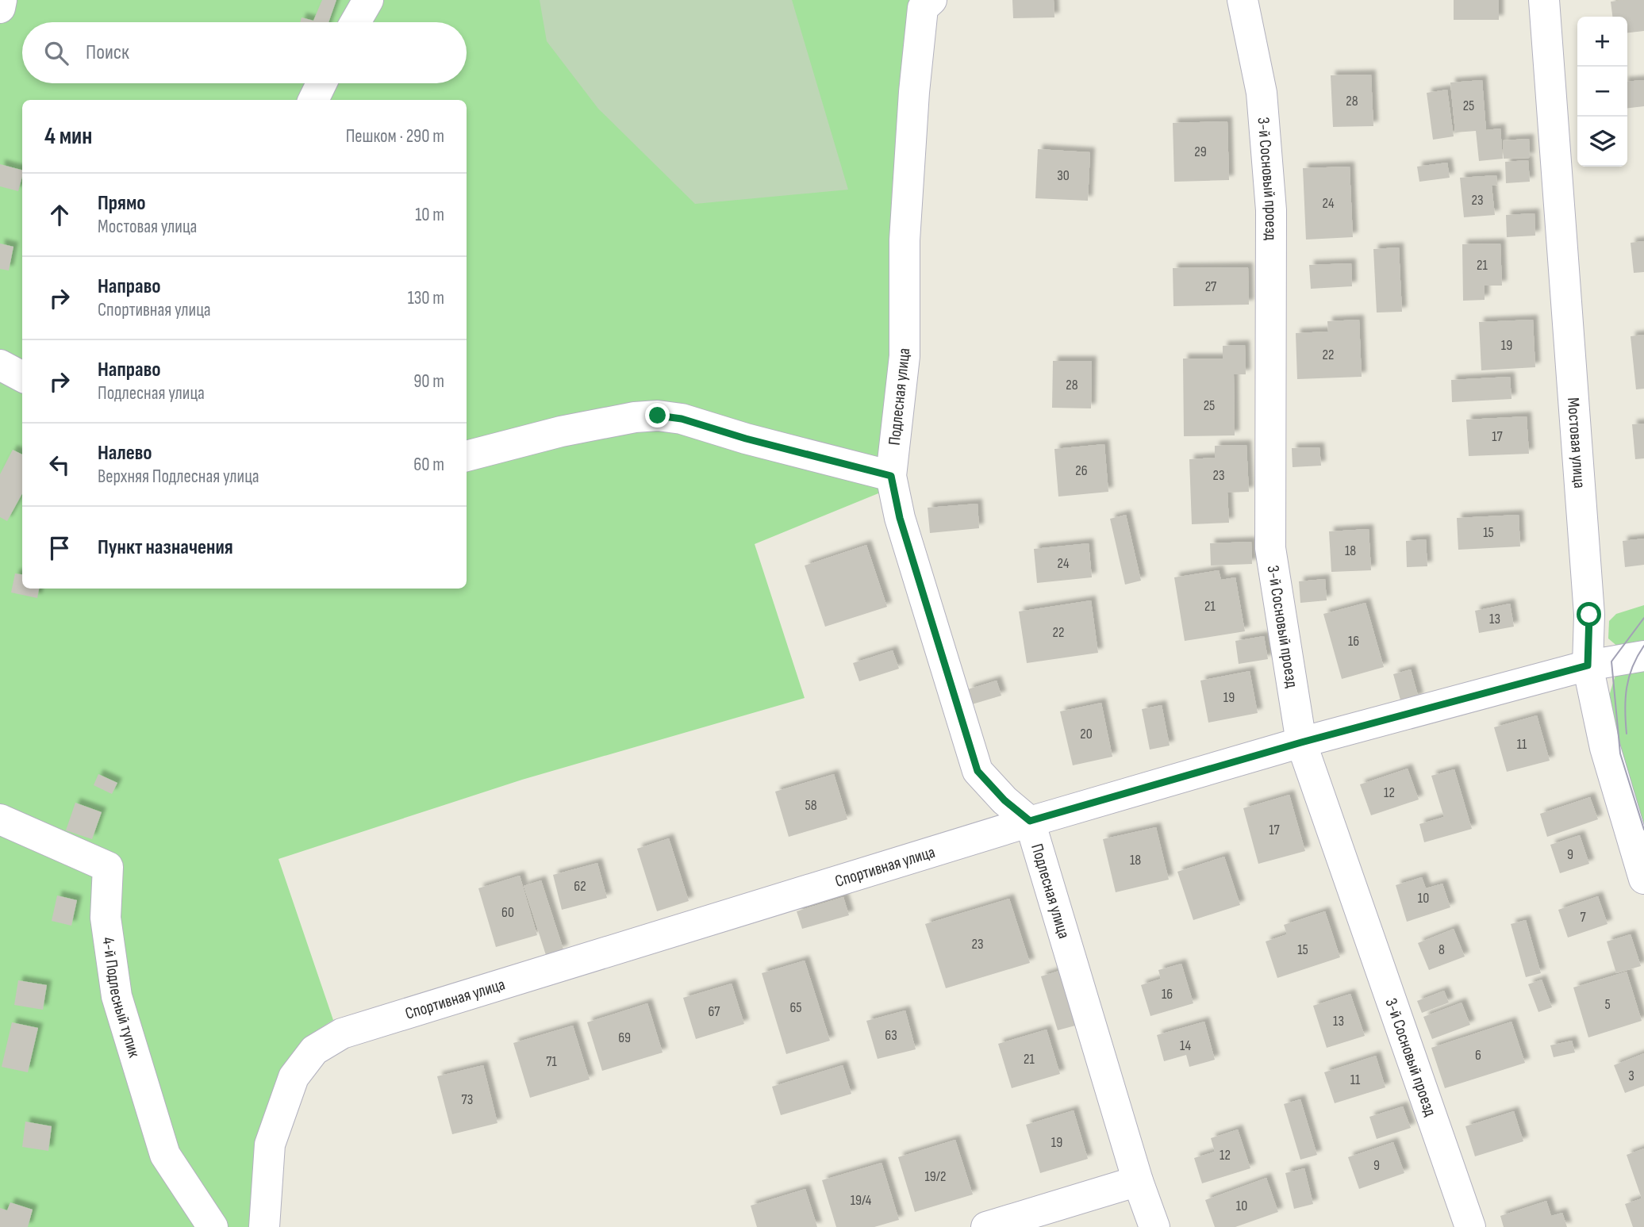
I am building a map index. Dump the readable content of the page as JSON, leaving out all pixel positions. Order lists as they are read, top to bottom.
{
  "streets": {
    "street": [
      "3-й Сосновый проезд",
      "Подлесная улица",
      "Мостовая улица",
      "Спортивная улица",
      "4-й Подлесный тупик"
    ]
  },
  "crossings": [
    ["3-й Сосновый проезд", "Спортивная улица"],
    ["Подлесная улица", "Спортивная улица"],
    ["Мостовая улица", "Спортивная улица"]
  ],
  "house_numbers": [
    "28",
    "25",
    "29",
    "30",
    "23",
    "24",
    "21",
    "27",
    "19",
    "22",
    "28",
    "25",
    "17",
    "26",
    "23",
    "15",
    "18",
    "24",
    "21",
    "13",
    "22",
    "16",
    "19",
    "20",
    "11",
    "12",
    "58",
    "17",
    "9",
    "18",
    "62",
    "10",
    "60",
    "7",
    "23",
    "15",
    "8",
    "16",
    "5",
    "65",
    "67",
    "13",
    "63",
    "69",
    "14",
    "6",
    "21",
    "71",
    "3",
    "11",
    "73",
    "19",
    "12",
    "9",
    "19/2",
    "19/4",
    "10"
  ],
  "page": {
    "map_buttons": ["+", "−"],
    "search": "Поиск",
    "heading": ["4 мин", "Пешком · 290 m"],
    "list": [
      ["Прямо", "Мостовая улица", "10 m"],
      ["Направо", "Спортивная улица", "130 m"],
      ["Направо", "Подлесная улица", "90 m"],
      ["Налево", "Верхняя Подлесная улица", "60 m"],
      "Пункт назначения"
    ]
  }
}
